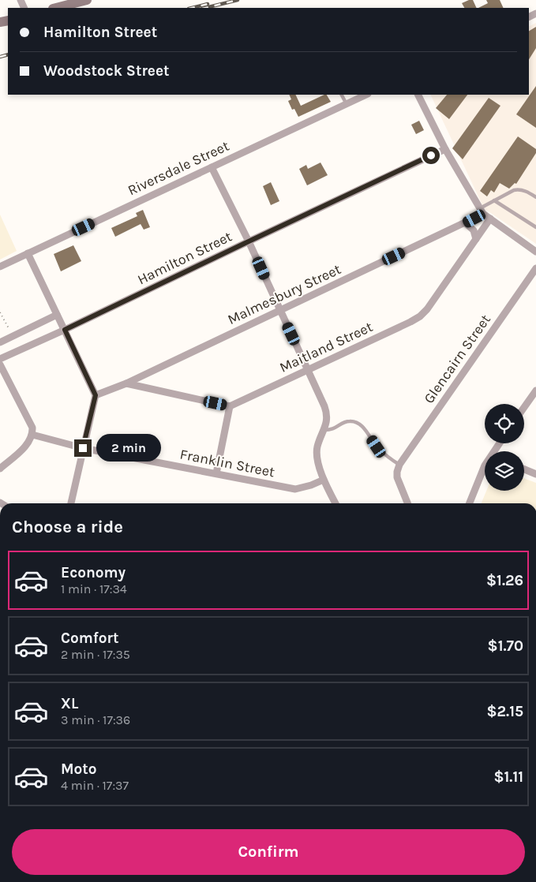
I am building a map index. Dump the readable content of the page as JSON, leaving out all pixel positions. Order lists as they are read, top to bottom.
{
  "streets": {
    "street": [
      "Riversdale Street",
      "Hamilton Street",
      "Malmesbury Street",
      "Maitland Street",
      "Glencairn Street",
      "Franklin Street"
    ]
  },
  "page": {
    "banner": ["Hamilton Street", "Woodstock Street"],
    "bubble": "2 min",
    "heading": "Choose a ride",
    "list": [
      {
        "name": "Economy",
        "note": "1 min · 17:34",
        "value": "$1.26"
      },
      {
        "name": "Comfort",
        "note": "2 min · 17:35",
        "value": "$1.70"
      },
      {
        "name": "XL",
        "note": "3 min · 17:36",
        "value": "$2.15"
      },
      {
        "name": "Moto",
        "note": "4 min · 17:37",
        "value": "$1.11"
      }
    ],
    "buttons": "Confirm"
  }
}
